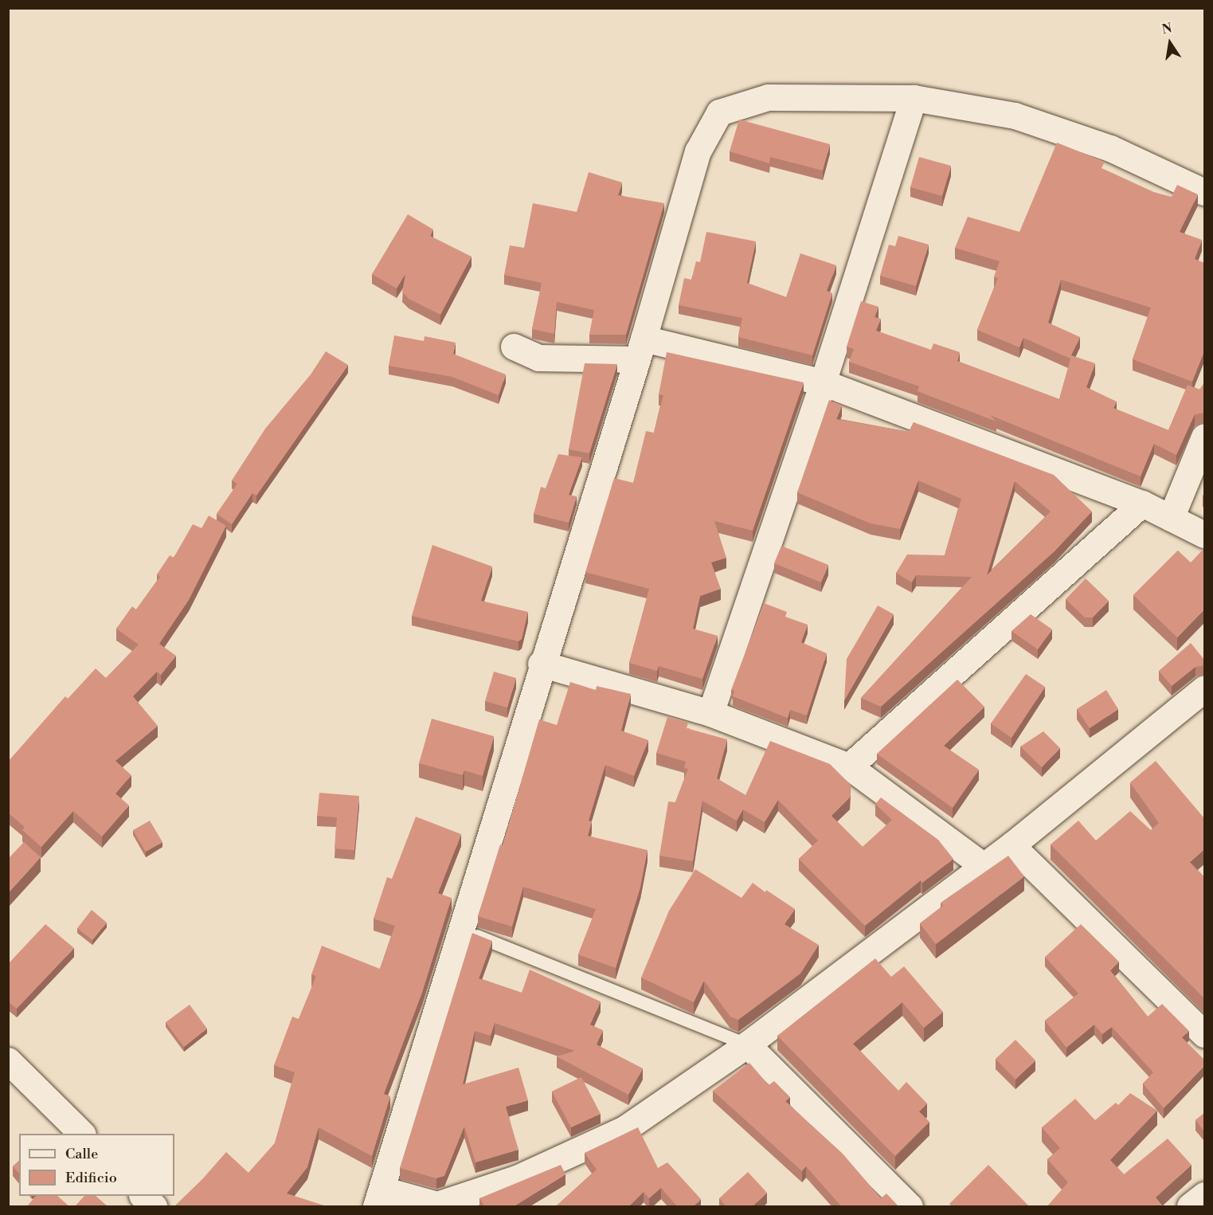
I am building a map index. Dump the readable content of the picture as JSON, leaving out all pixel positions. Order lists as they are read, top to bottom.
{
  "legend": ["Calle", "Edificio"],
  "north": "top"
}
